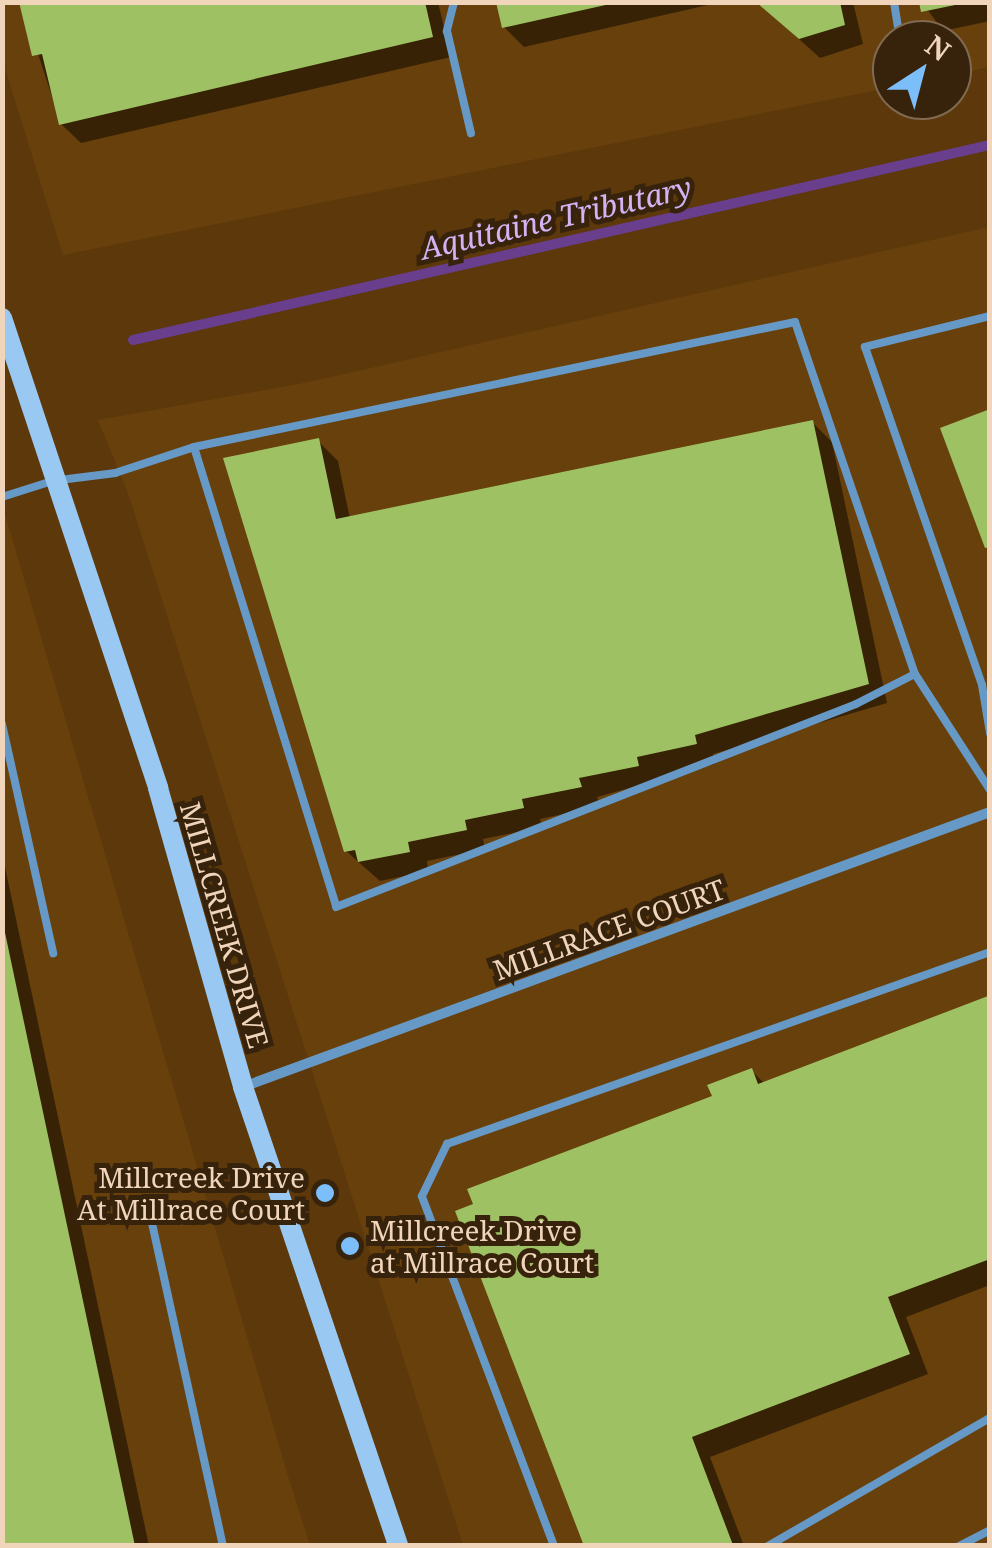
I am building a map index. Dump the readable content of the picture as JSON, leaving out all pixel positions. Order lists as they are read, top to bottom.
{
  "streets": {
    "street": ["MILLCREEK DRIVE", "MILLRACE COURT"]
  },
  "crossings": [
    ["MILLCREEK DRIVE", "MILLRACE COURT"]
  ],
  "water": ["Aquitaine Tributary"],
  "places": ["Millcreek Drive At Millrace Court", "Millcreek Drive at Millrace Court"],
  "north": "top right"
}
